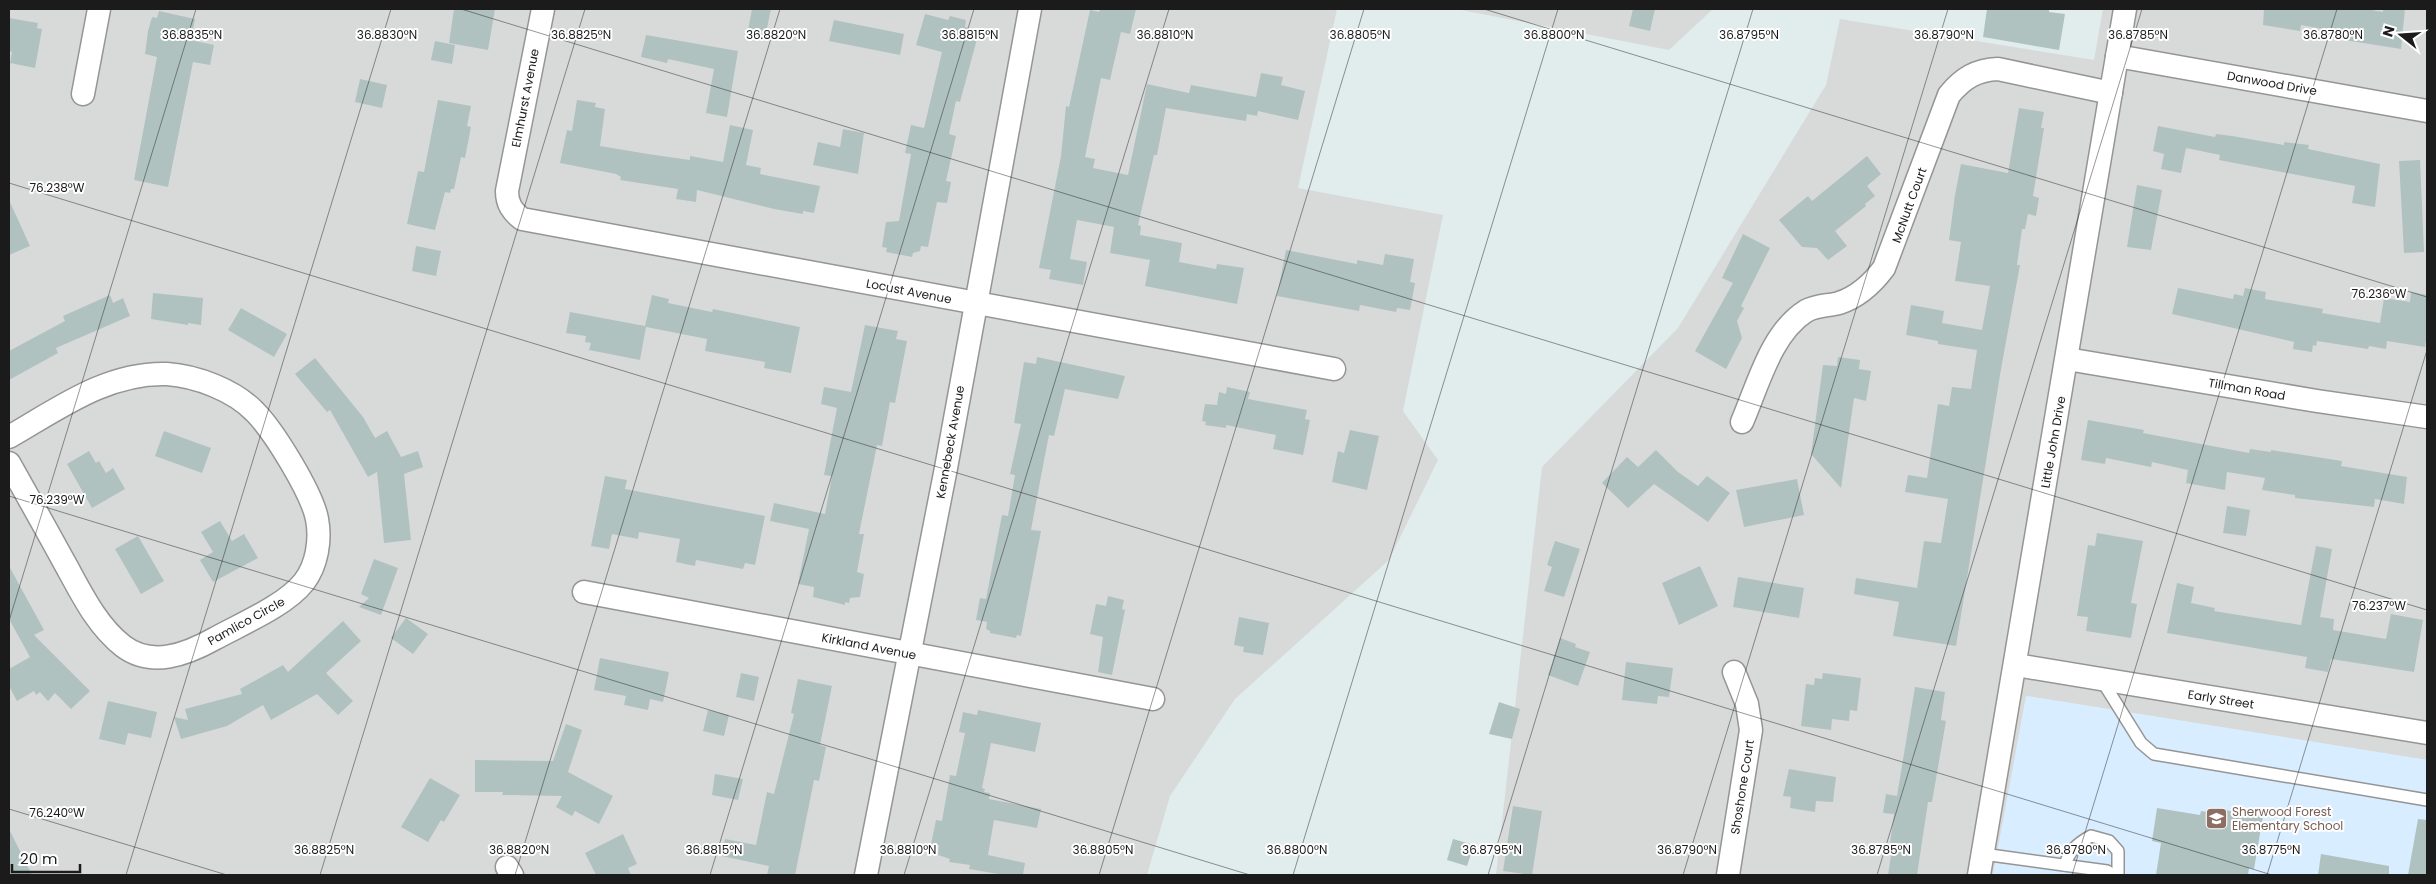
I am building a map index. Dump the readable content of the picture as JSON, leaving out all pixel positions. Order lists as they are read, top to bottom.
{
  "streets": {
    "street": [
      "Danwood Drive",
      "Elmhurst Avenue",
      "McNutt Court",
      "Locust Avenue",
      "Tillman Road",
      "Kennebeck Avenue",
      "Little John Drive",
      "Pamlico Circle",
      "Kirkland Avenue",
      "Early Street",
      "Shoshone Court"
    ]
  },
  "crossings": [
    ["Danwood Drive", "Little John Drive"],
    ["Elmhurst Avenue", "Locust Avenue"],
    ["McNutt Court", "Little John Drive"],
    ["Locust Avenue", "Kennebeck Avenue"],
    ["Tillman Road", "Little John Drive"],
    ["Kennebeck Avenue", "Kirkland Avenue"],
    ["Little John Drive", "Early Street"]
  ],
  "places": {
    "school or university": ["Sherwood Forest Elementary School"]
  },
  "scale_bar": "20 m",
  "north": "left",
  "coordinates": [
    "36.8835°N",
    "36.8830°N",
    "36.8825°N",
    "36.8820°N",
    "36.8815°N",
    "36.8810°N",
    "36.8805°N",
    "36.8800°N",
    "36.8795°N",
    "36.8790°N",
    "36.8785°N",
    "36.8780°N",
    "76.238°W",
    "76.236°W",
    "76.239°W",
    "76.237°W",
    "76.240°W",
    "36.8775°N"
  ]
}
